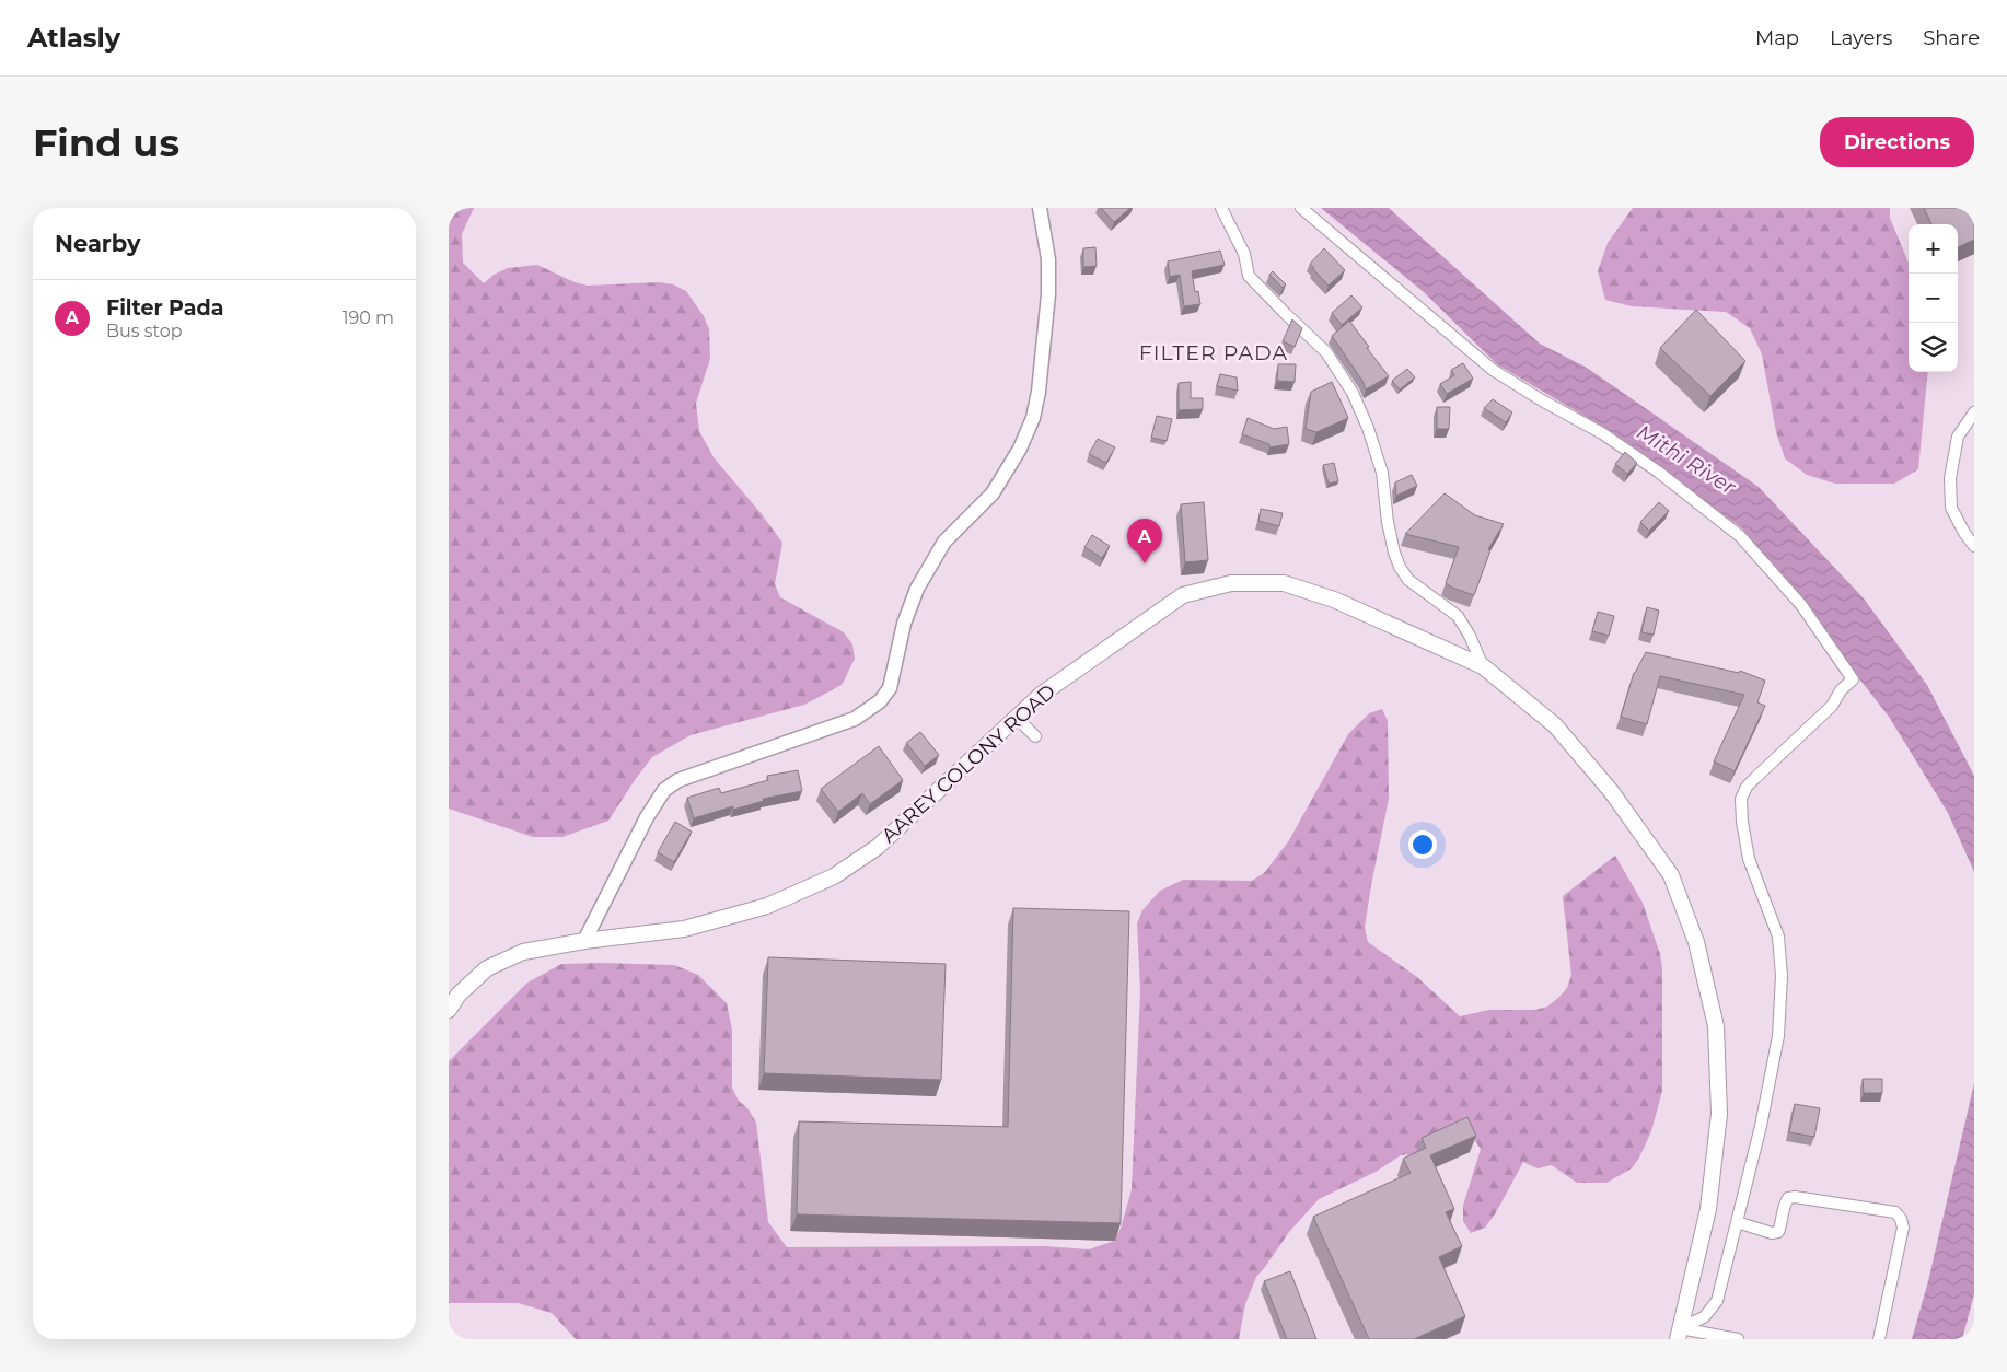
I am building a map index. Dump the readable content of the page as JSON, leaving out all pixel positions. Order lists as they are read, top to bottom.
{
  "streets": {
    "main road": ["AAREY COLONY ROAD"]
  },
  "districts": ["FILTER PADA"],
  "water": ["Mithi River"],
  "page": {
    "header": "Atlasly",
    "nav": ["Map", "Layers", "Share"],
    "buttons": "Directions",
    "title": "Find us",
    "heading": "Nearby",
    "map_buttons": ["+", "−"],
    "list": [
      {
        "mark": "A",
        "name": "Filter Pada",
        "note": "Bus stop",
        "value": "190 m"
      }
    ],
    "pins": "A"
  }
}
